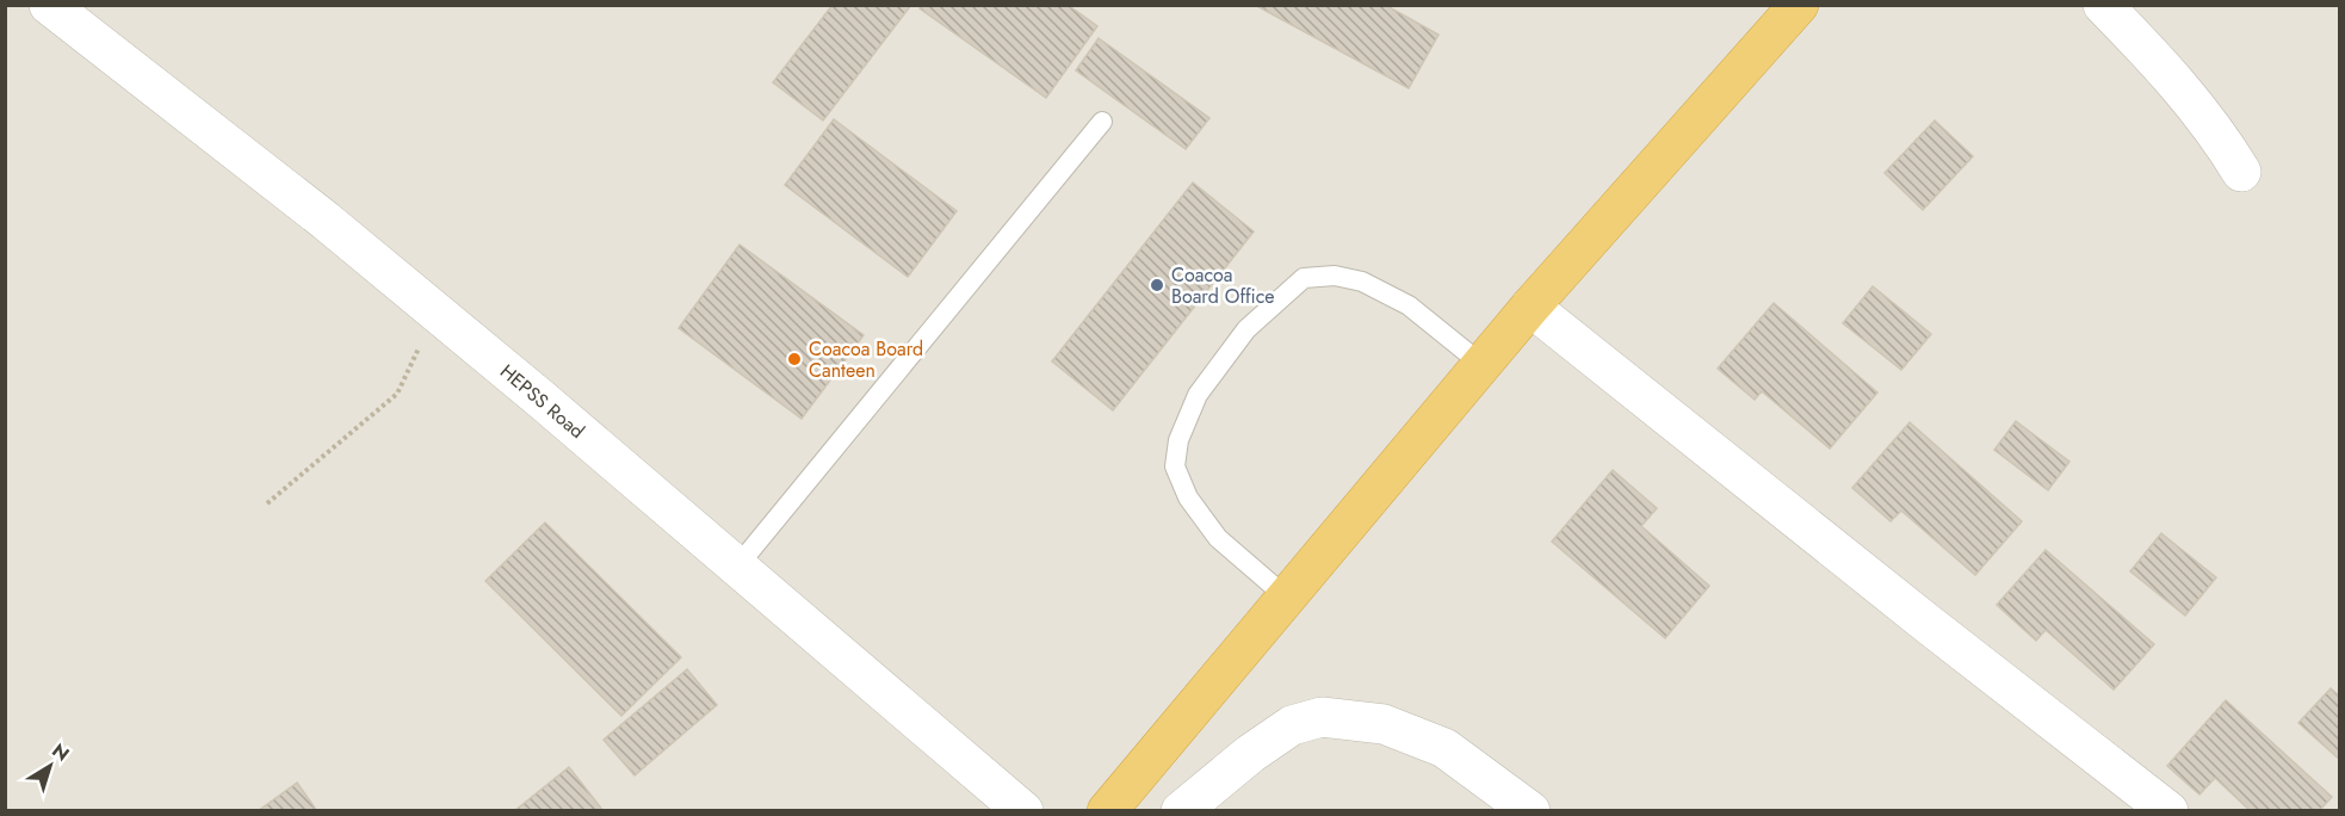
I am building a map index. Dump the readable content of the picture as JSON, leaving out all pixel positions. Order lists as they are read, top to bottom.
{
  "streets": {
    "street": ["HEPSS Road"]
  },
  "places": ["Coacoa Board Office", "Coacoa Board Canteen"],
  "north": "top right"
}
